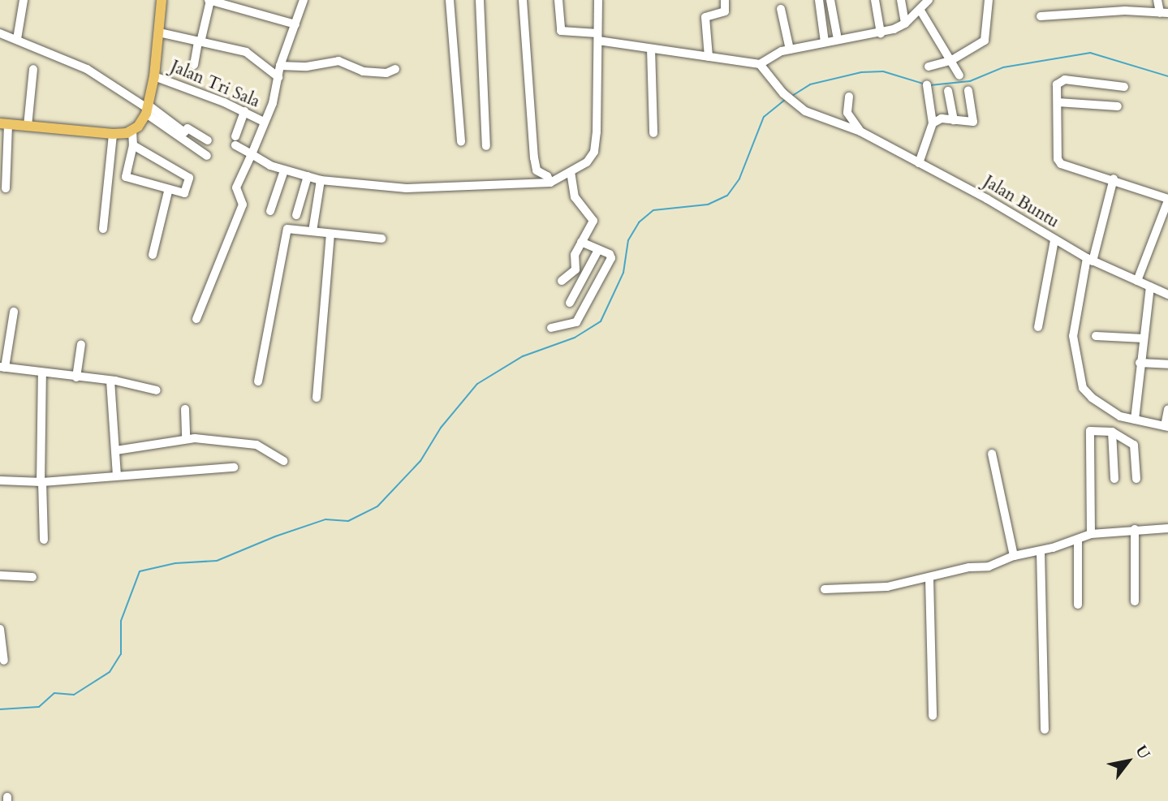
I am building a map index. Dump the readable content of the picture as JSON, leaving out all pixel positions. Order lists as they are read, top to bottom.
{
  "streets": {
    "street": ["Jalan Tri Sala", "Jalan Buntu"]
  },
  "north": "top right"
}
